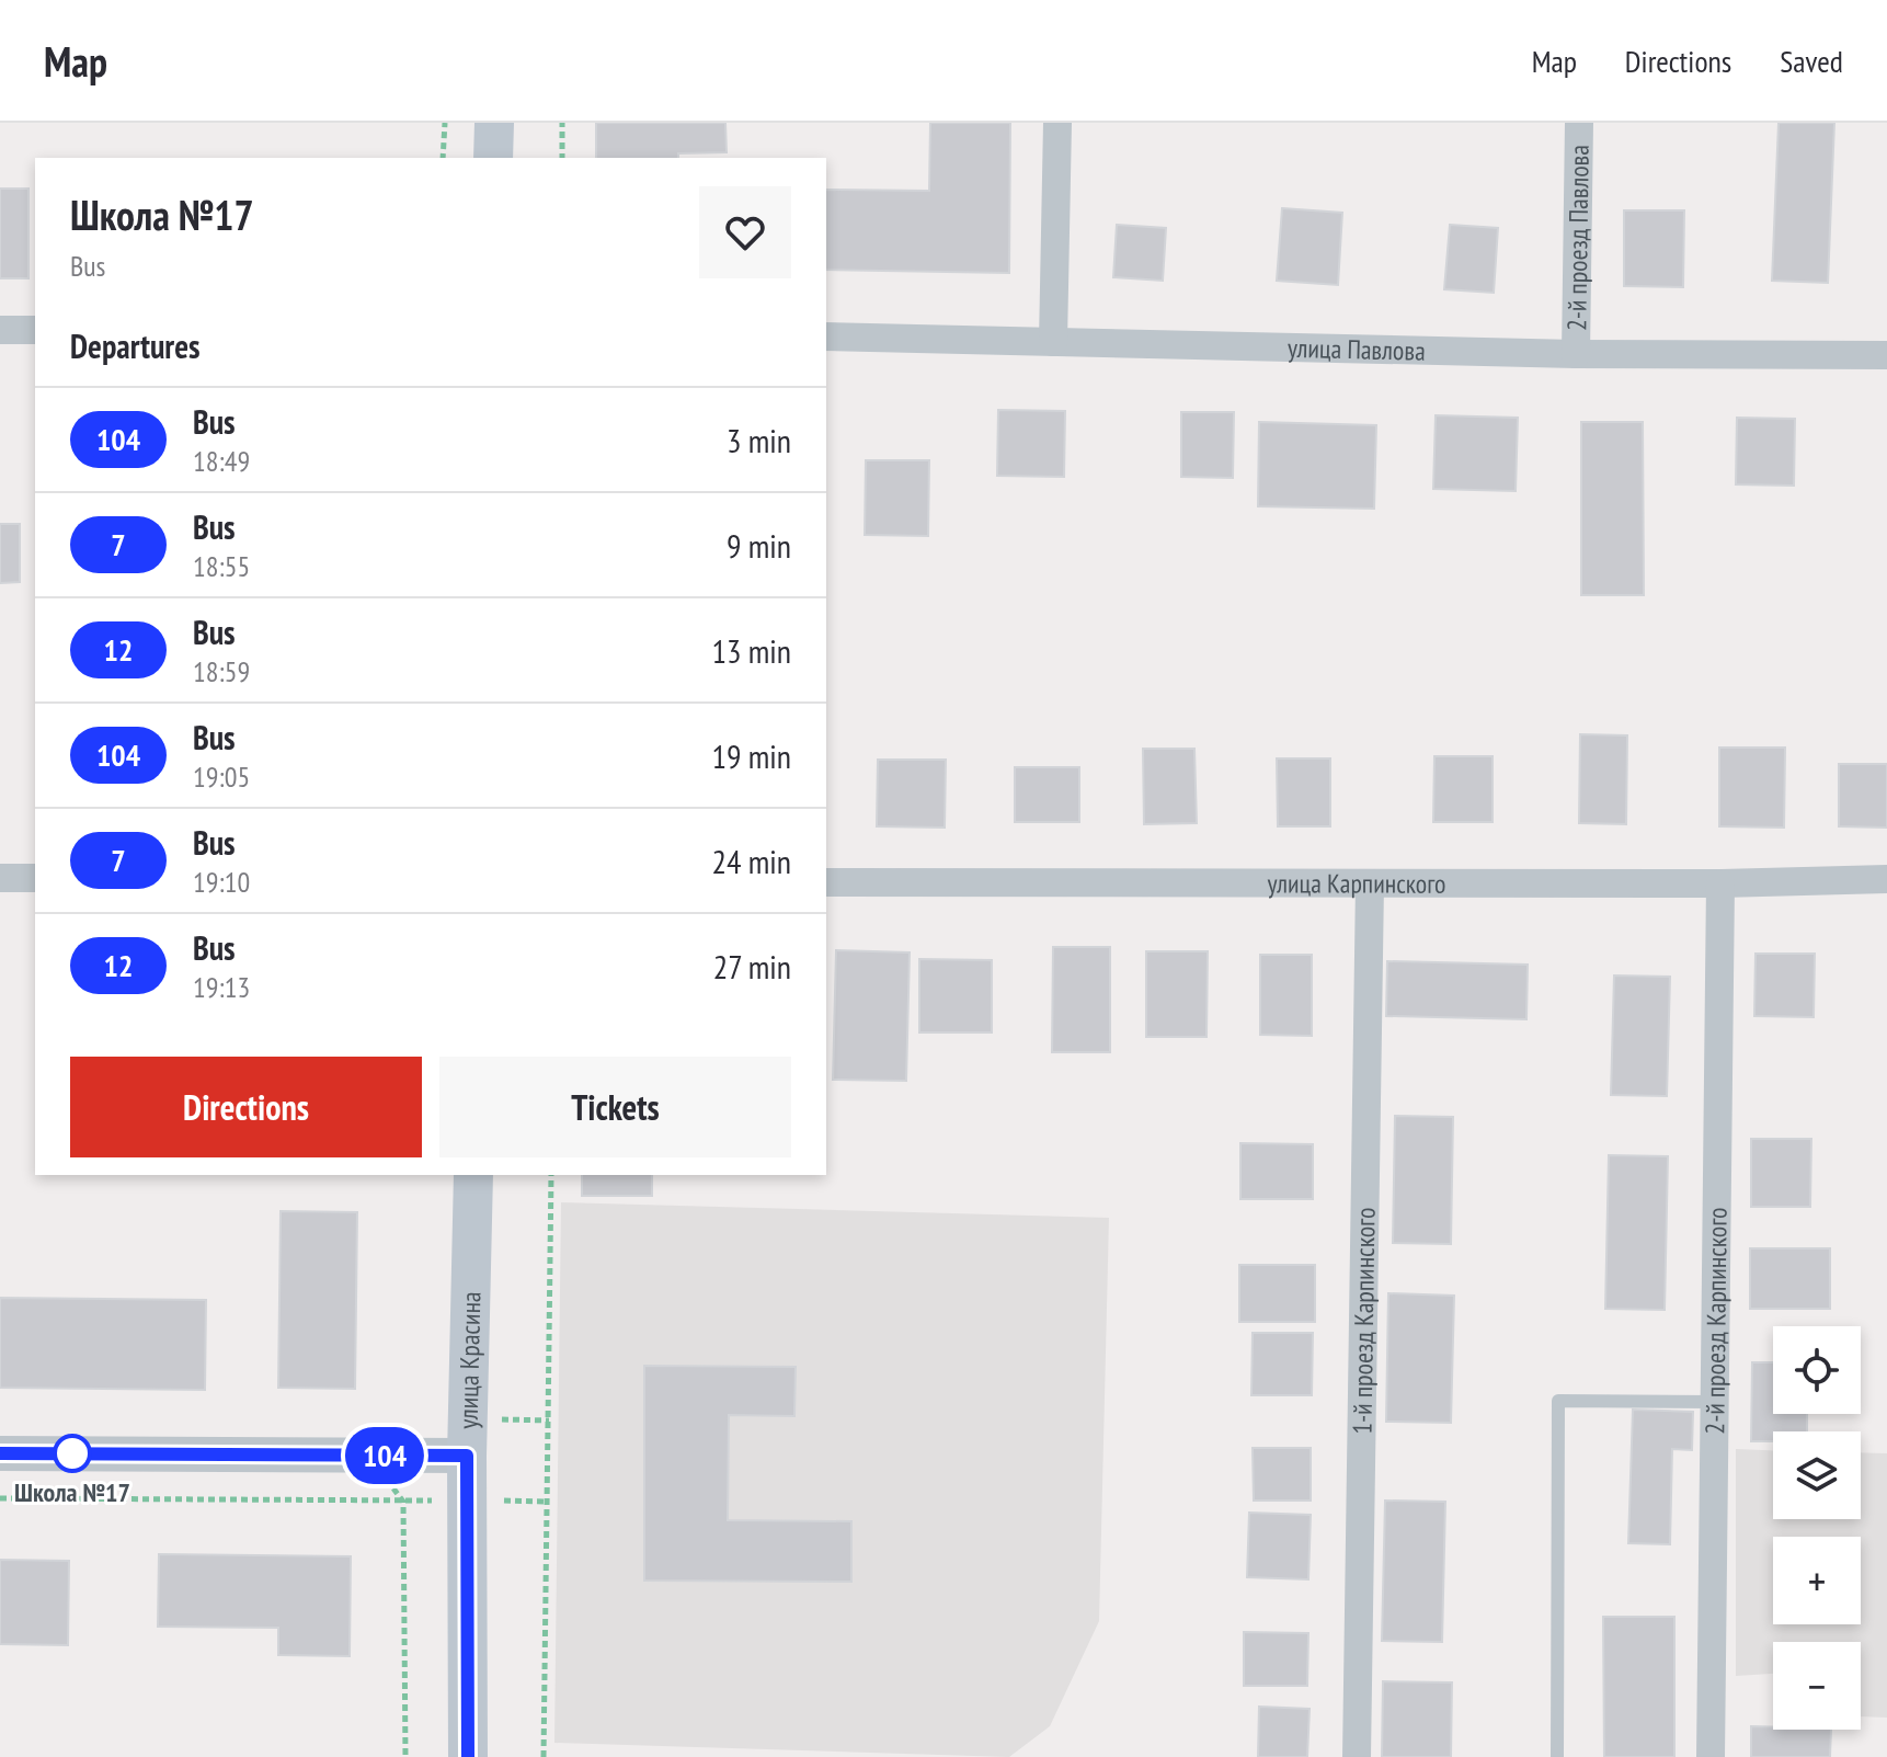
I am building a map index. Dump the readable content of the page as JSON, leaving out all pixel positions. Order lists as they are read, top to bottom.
{
  "streets": {
    "main road": ["улица Красина"],
    "street": [
      "2-й проезд Павлова",
      "улица Павлова",
      "улица Карпинского",
      "1-й проезд Карпинского",
      "2-й проезд Карпинского"
    ]
  },
  "crossings": [
    ["2-й проезд Павлова", "улица Павлова"],
    ["улица Карпинского", "1-й проезд Карпинского"],
    ["улица Карпинского", "2-й проезд Карпинского"]
  ],
  "places": ["Школа №17"],
  "lines": ["bus line 104"],
  "page": {
    "header": "Map",
    "nav": ["Map", "Directions", "Saved"],
    "on_map": "104",
    "heading": [
      ["Школа №17", "Bus"],
      "Departures"
    ],
    "list": [
      {
        "mark": "104",
        "name": "Bus",
        "note": "18:49",
        "value": "3 min"
      },
      {
        "mark": "7",
        "name": "Bus",
        "note": "18:55",
        "value": "9 min"
      },
      {
        "mark": "12",
        "name": "Bus",
        "note": "18:59",
        "value": "13 min"
      },
      {
        "mark": "104",
        "name": "Bus",
        "note": "19:05",
        "value": "19 min"
      },
      {
        "mark": "7",
        "name": "Bus",
        "note": "19:10",
        "value": "24 min"
      },
      {
        "mark": "12",
        "name": "Bus",
        "note": "19:13",
        "value": "27 min"
      }
    ],
    "buttons": ["Directions", "Tickets"],
    "map_buttons": ["+", "−"]
  }
}
